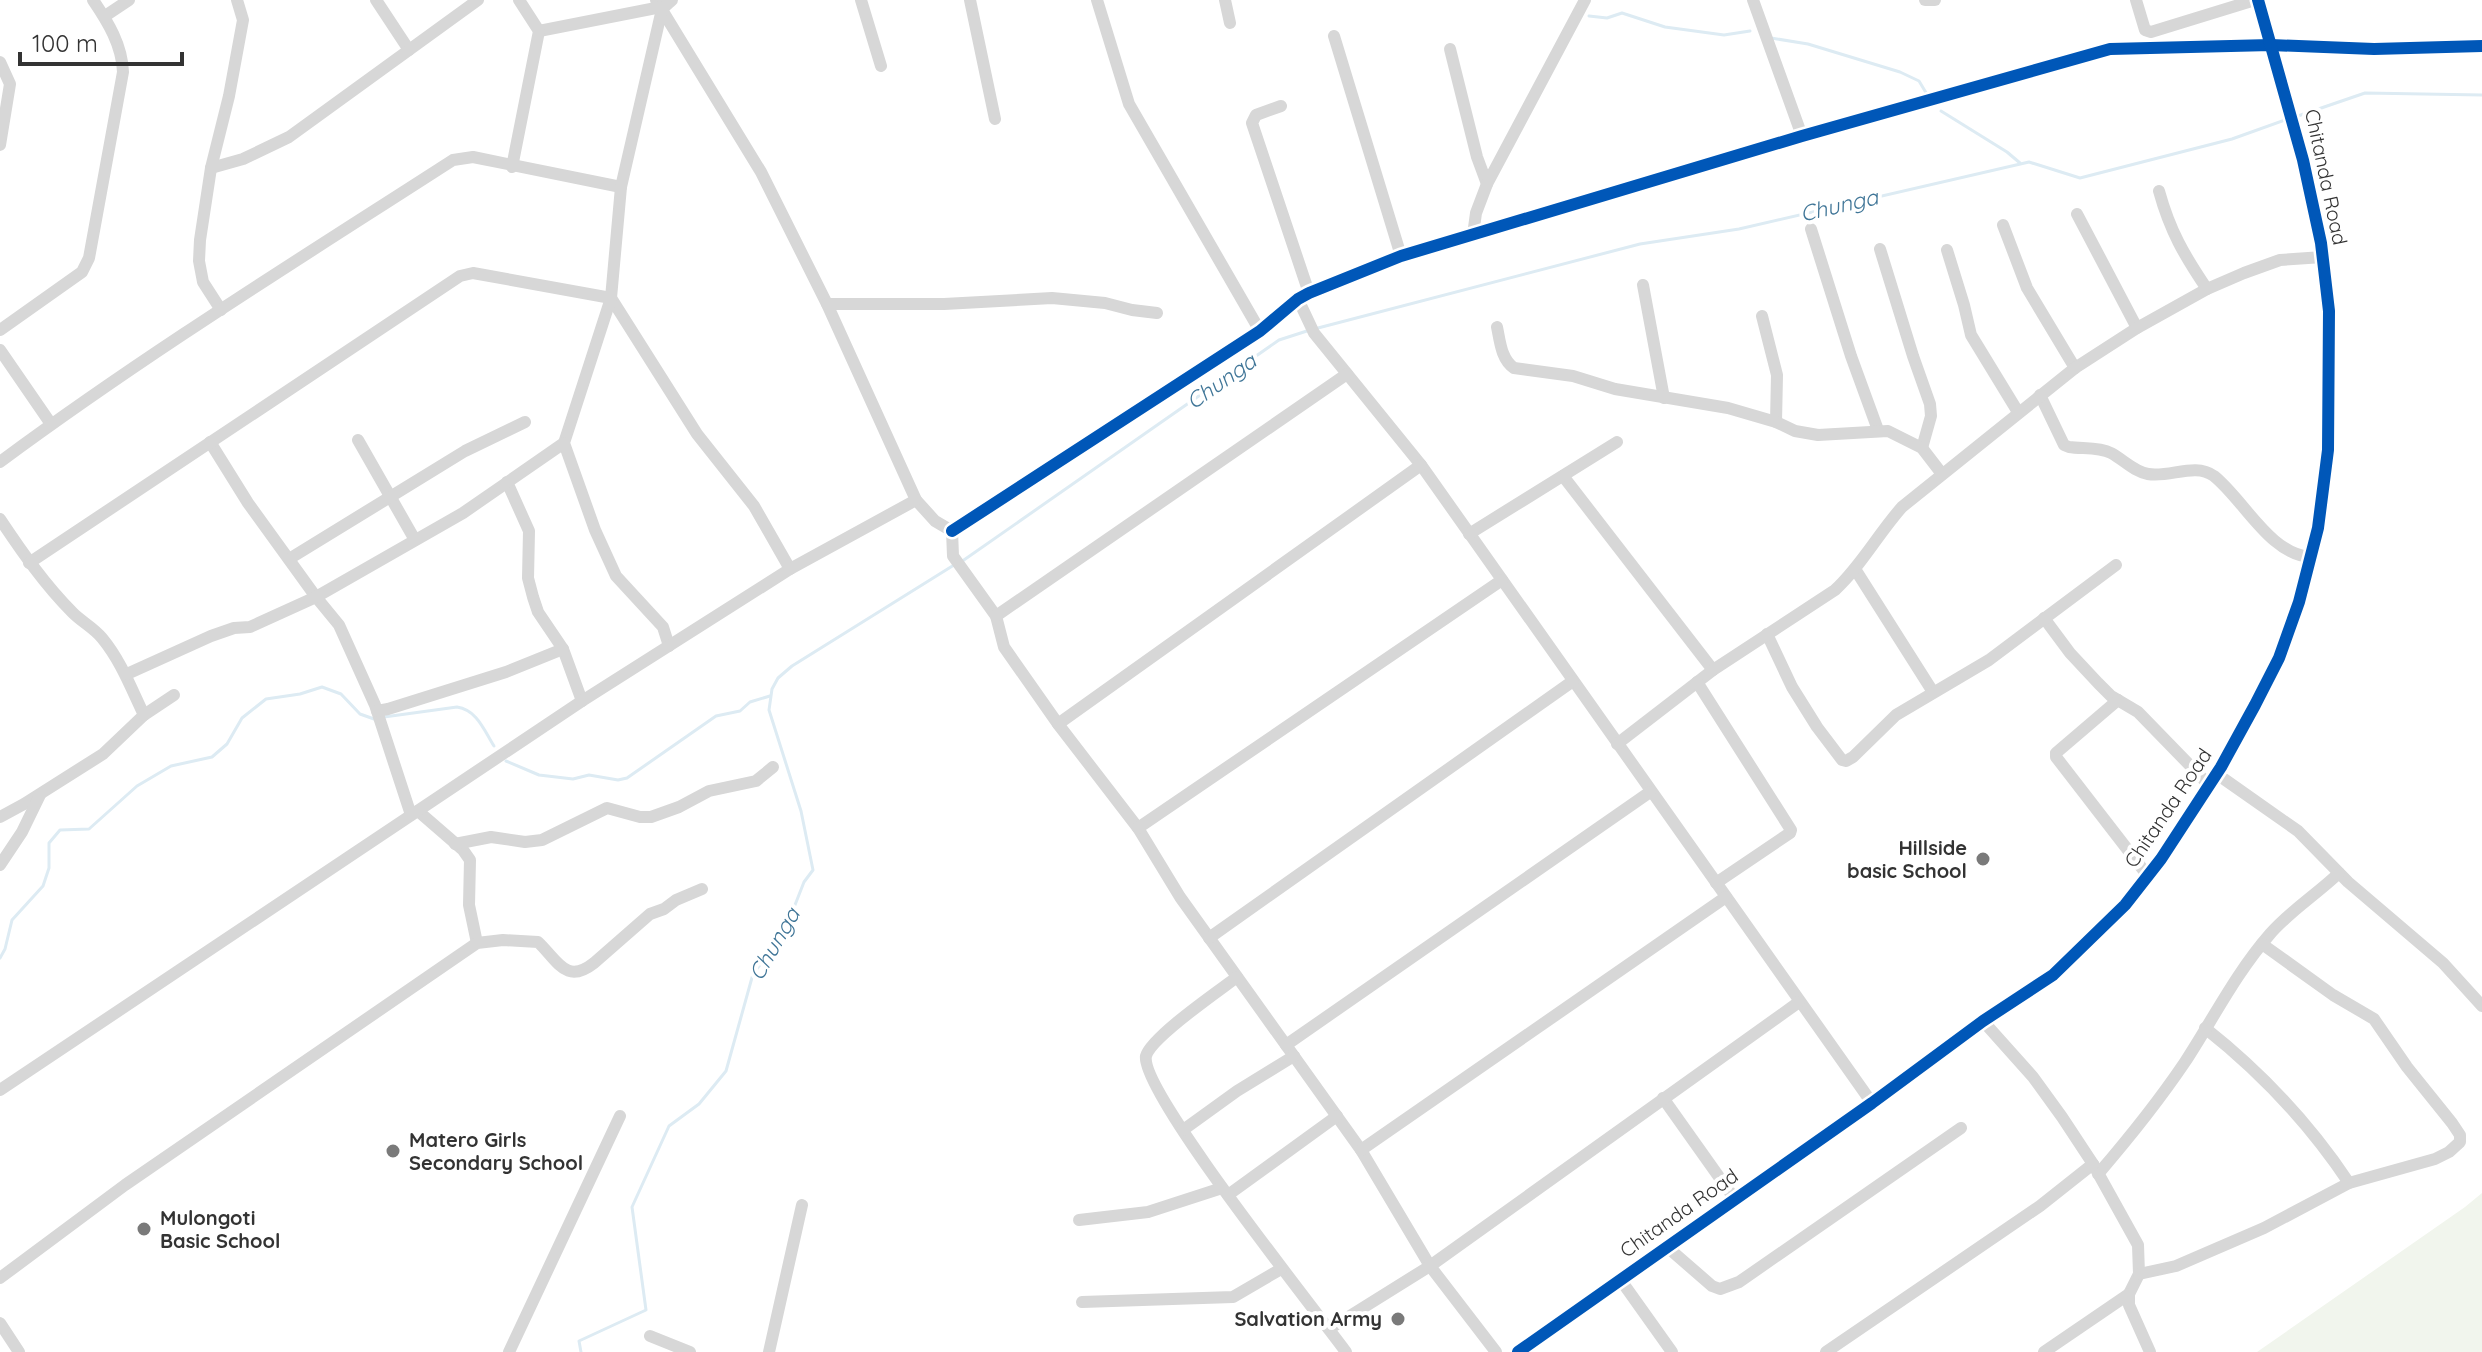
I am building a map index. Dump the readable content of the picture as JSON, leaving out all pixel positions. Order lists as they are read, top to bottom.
{
  "streets": {
    "street": ["Chitanda Road"]
  },
  "water": ["Chunga"],
  "places": [
    "Hillside basic School",
    "Matero Girls Secondary School",
    "Mulongoti Basic School",
    "Salvation Army"
  ],
  "scale_bar": "100 m"
}
